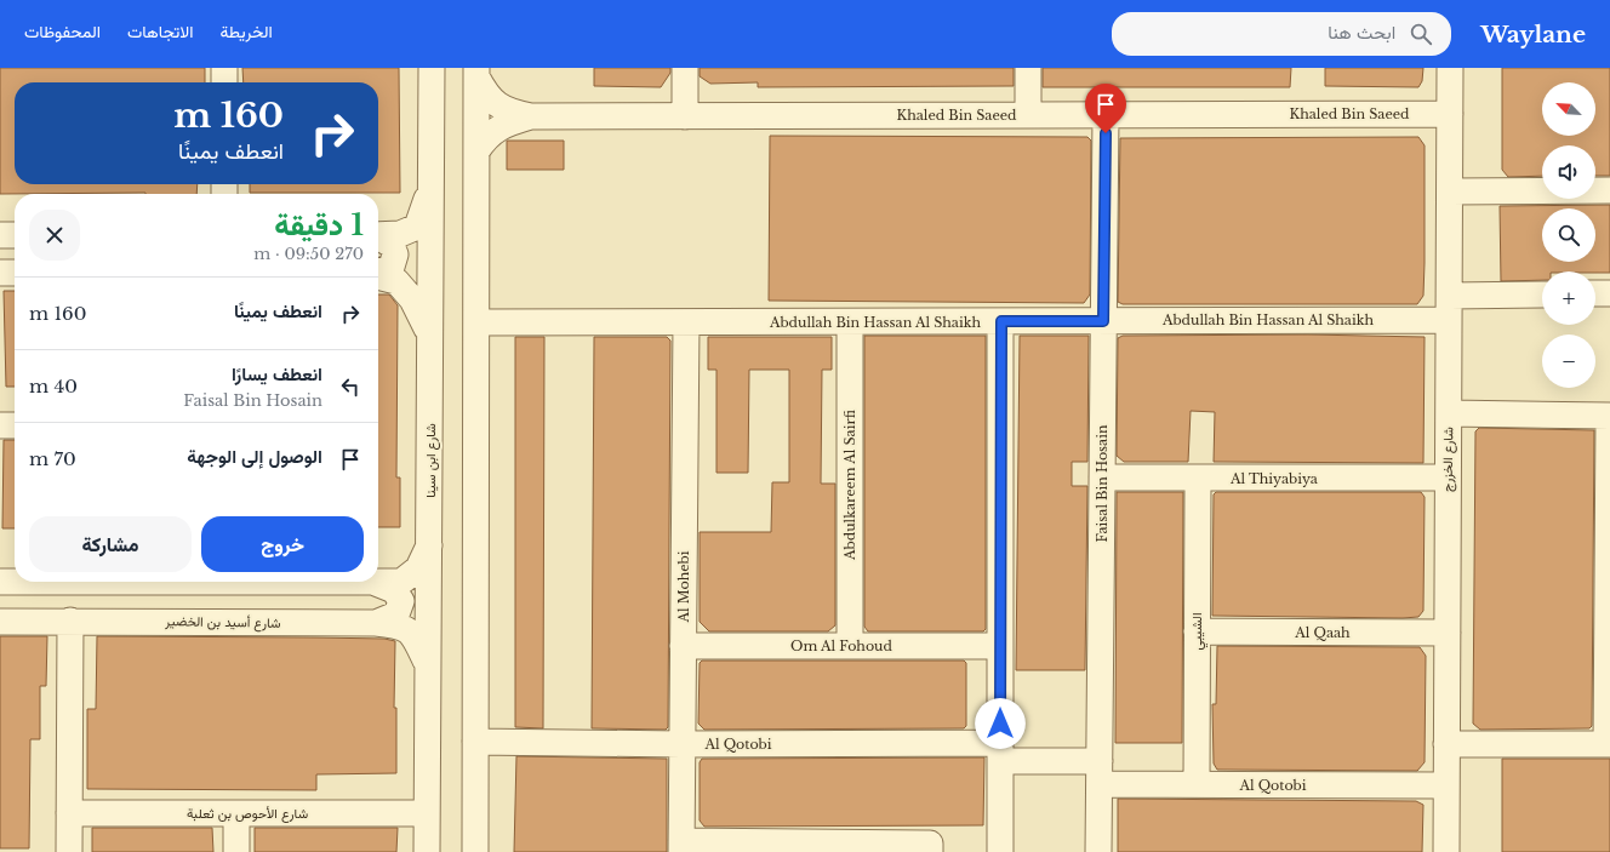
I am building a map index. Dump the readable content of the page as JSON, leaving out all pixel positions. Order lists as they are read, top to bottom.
{
  "streets": {
    "street": [
      "Khaled Bin Saeed",
      "Abdullah Bin Hassan Al Shaikh",
      "شارع الخزرج",
      "شارع ابن سينا",
      "Al Thiyabiya",
      "Faisal Bin Hosain",
      "Abdulkareem Al Sairfi",
      "Al Mohebi",
      "شارع أسيد بن الخضير",
      "الشيبي",
      "Al Qaah",
      "Om Al Fohoud",
      "Al Qotobi",
      "شارع الأحوص بن ثعلبة"
    ]
  },
  "crossings": [
    ["Khaled Bin Saeed", "شارع الخزرج"],
    ["Khaled Bin Saeed", "Faisal Bin Hosain"],
    ["Abdullah Bin Hassan Al Shaikh", "شارع الخزرج"],
    ["Abdullah Bin Hassan Al Shaikh", "Faisal Bin Hosain"],
    ["Abdullah Bin Hassan Al Shaikh", "Abdulkareem Al Sairfi"],
    ["Abdullah Bin Hassan Al Shaikh", "Al Mohebi"],
    ["شارع الخزرج", "Al Thiyabiya"],
    ["شارع الخزرج", "Al Qaah"],
    ["شارع الخزرج", "Al Qotobi"],
    ["شارع ابن سينا", "شارع أسيد بن الخضير"],
    ["شارع ابن سينا", "شارع الأحوص بن ثعلبة"],
    ["Al Thiyabiya", "Faisal Bin Hosain"],
    ["Al Thiyabiya", "الشيبي"],
    ["Faisal Bin Hosain", "Al Qotobi"],
    ["Abdulkareem Al Sairfi", "Om Al Fohoud"],
    ["Al Mohebi", "Om Al Fohoud"],
    ["Al Mohebi", "Al Qotobi"],
    ["الشيبي", "Al Qaah"],
    ["الشيبي", "Al Qotobi"]
  ],
  "north": "top left",
  "page": {
    "header": "Waylane",
    "search": "ابحث هنا",
    "nav": ["الخريطة", "الاتجاهات", "المحفوظات"],
    "map_buttons": ["+", "−"],
    "turn": ["160 m", "انعطف يمينًا"],
    "heading": ["1 دقيقة", "270 m · 09:50"],
    "list": [
      {
        "name": "انعطف يمينًا",
        "value": "160 m"
      },
      {
        "name": "انعطف يسارًا",
        "note": "Faisal Bin Hosain",
        "value": "40 m"
      },
      {
        "name": "الوصول إلى الوجهة",
        "value": "70 m"
      }
    ],
    "buttons": ["خروج", "مشاركة"]
  }
}
